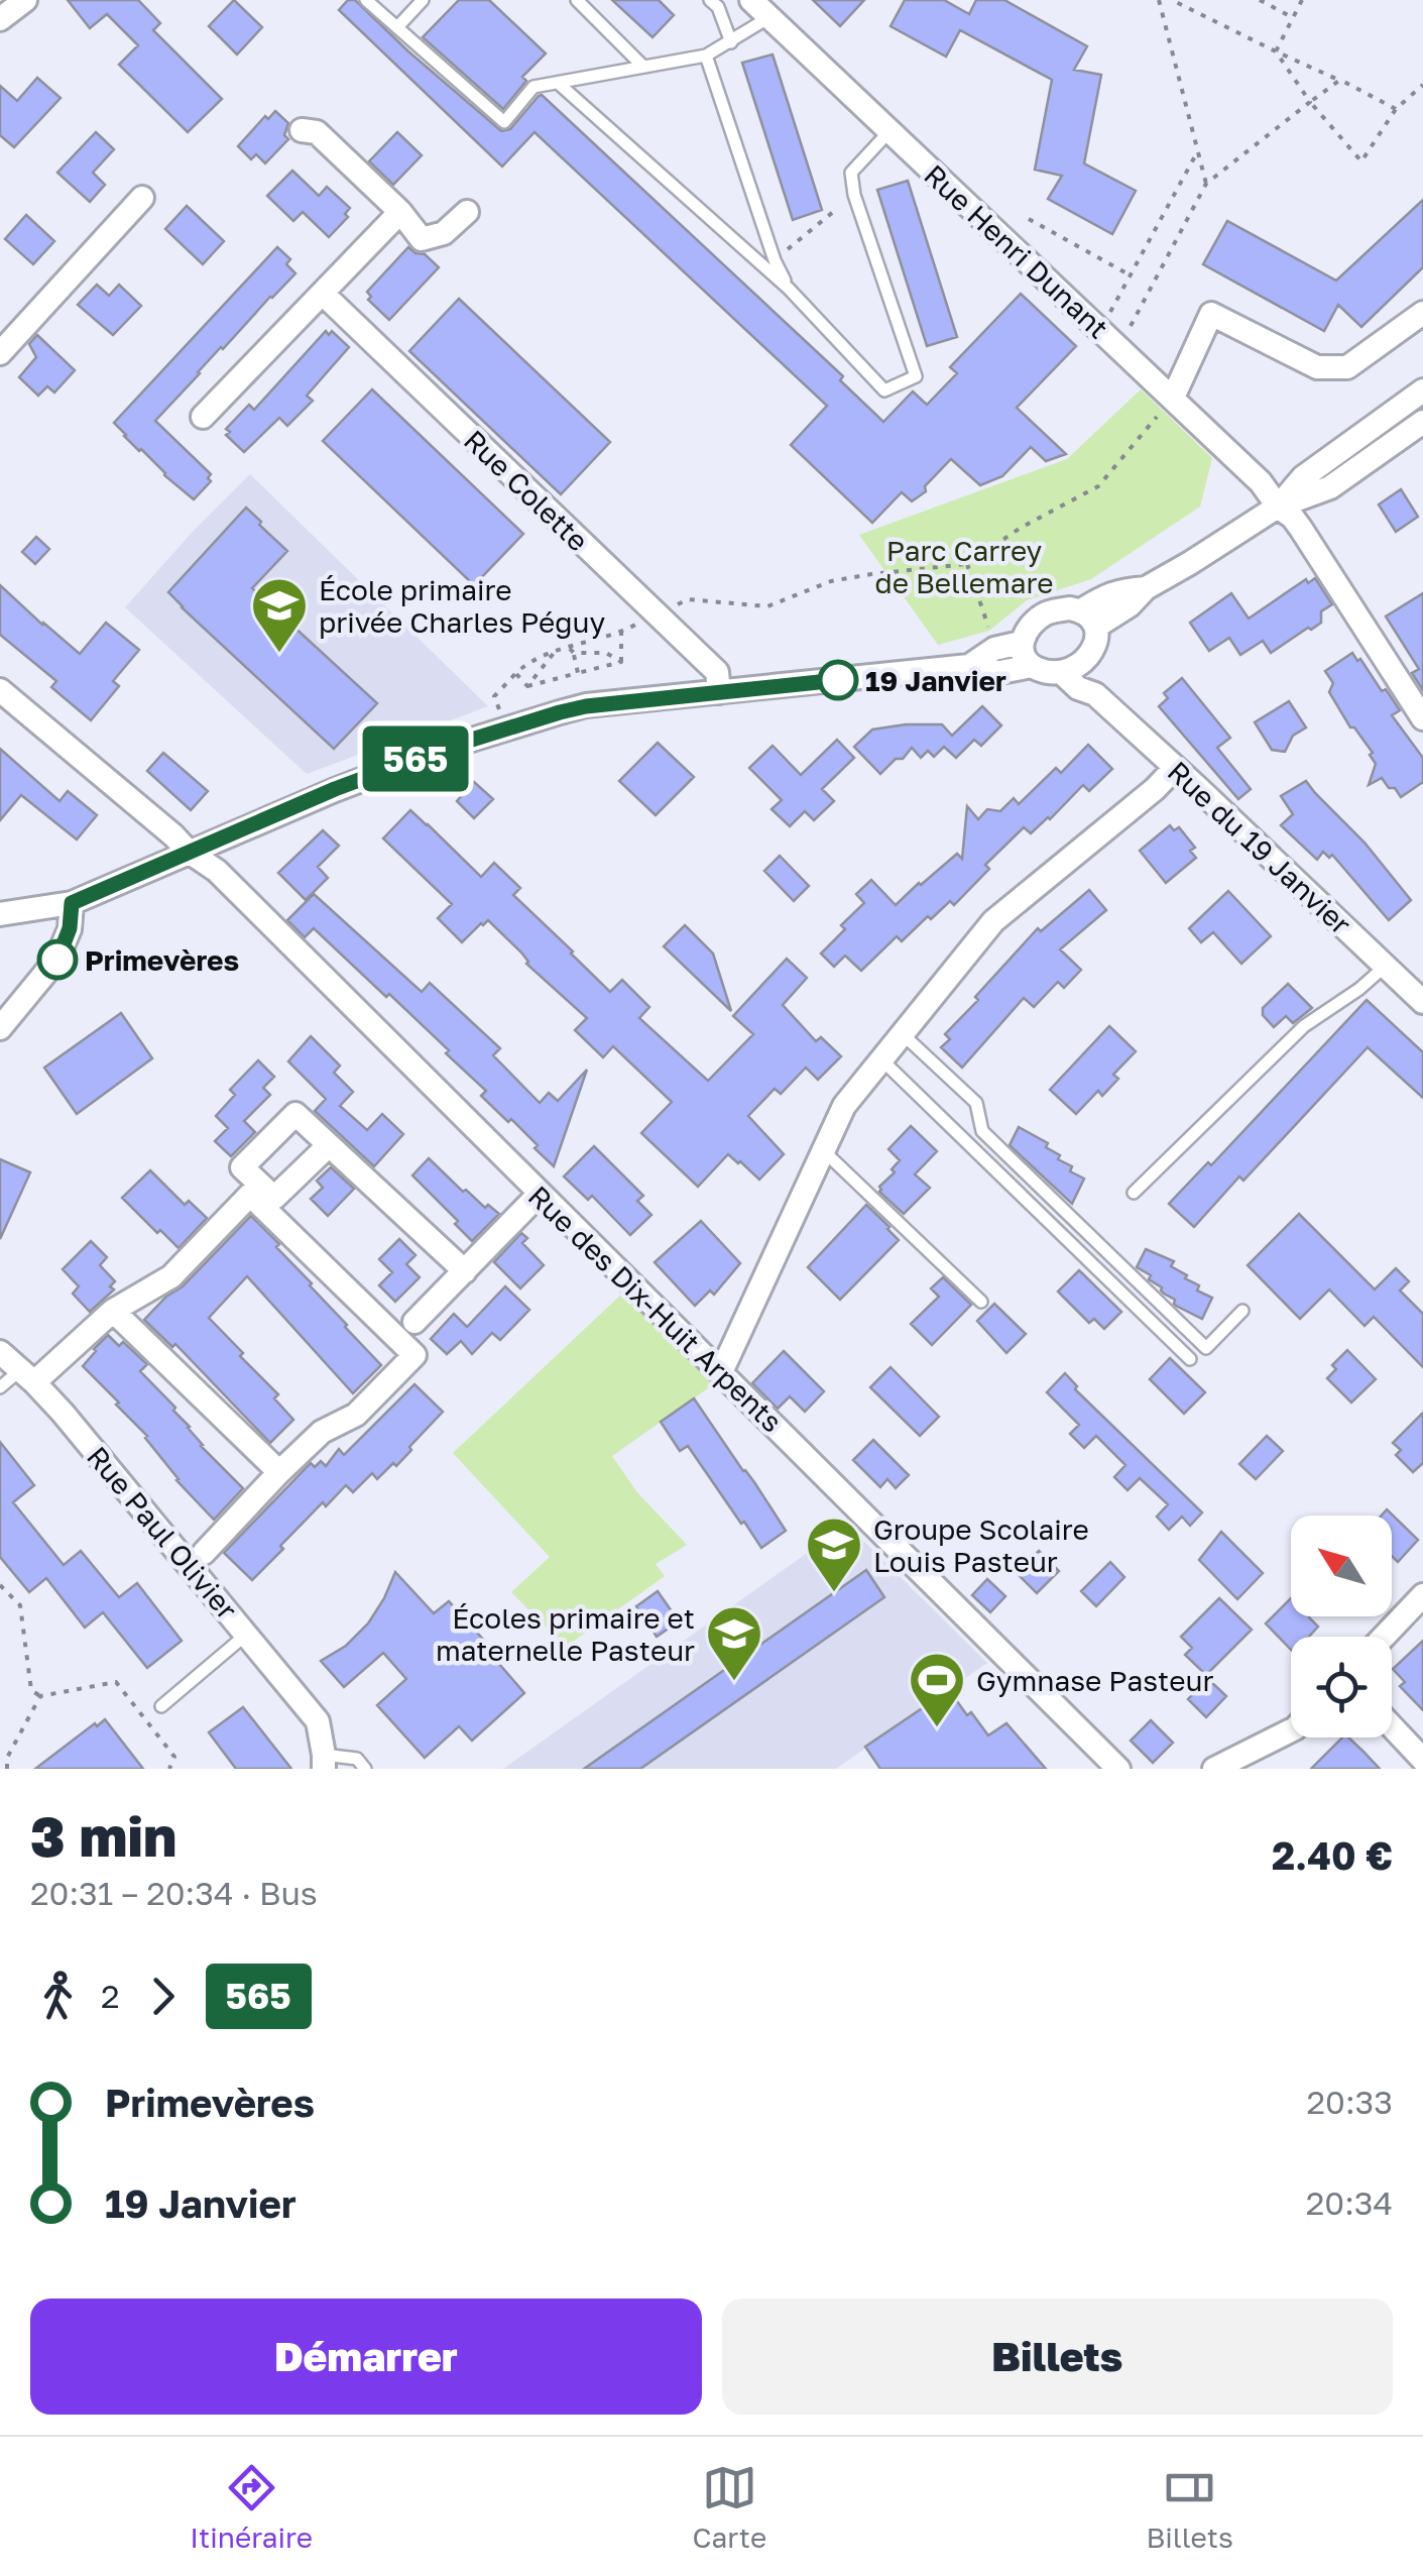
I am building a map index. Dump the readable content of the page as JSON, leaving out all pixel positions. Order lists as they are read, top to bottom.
{
  "streets": {
    "street": [
      "Rue Henri Dunant",
      "Rue Colette",
      "Rue du 19 Janvier",
      "Rue des Dix-Huit Arpents",
      "Rue Paul Olivier"
    ]
  },
  "parks": ["Parc Carrey de Bellemare"],
  "places": {
    "school or university": ["École primaire privée Charles Péguy", "Groupe Scolaire Louis Pasteur", "Écoles primaire et maternelle Pasteur"],
    "other": ["19 Janvier", "Primevères"],
    "sports": ["Gymnase Pasteur"]
  },
  "lines": ["bus line 565"],
  "north": "top left",
  "page": {
    "on_map": "565",
    "heading": ["3 min", "20:31 – 20:34 · Bus", "2.40 €"],
    "legs": ["2", "565"],
    "list": [
      {
        "name": "Primevères",
        "value": "20:33"
      },
      {
        "name": "19 Janvier",
        "value": "20:34"
      }
    ],
    "buttons": ["Démarrer", "Billets"],
    "tabs": ["Itinéraire", "Carte", "Billets"]
  }
}
